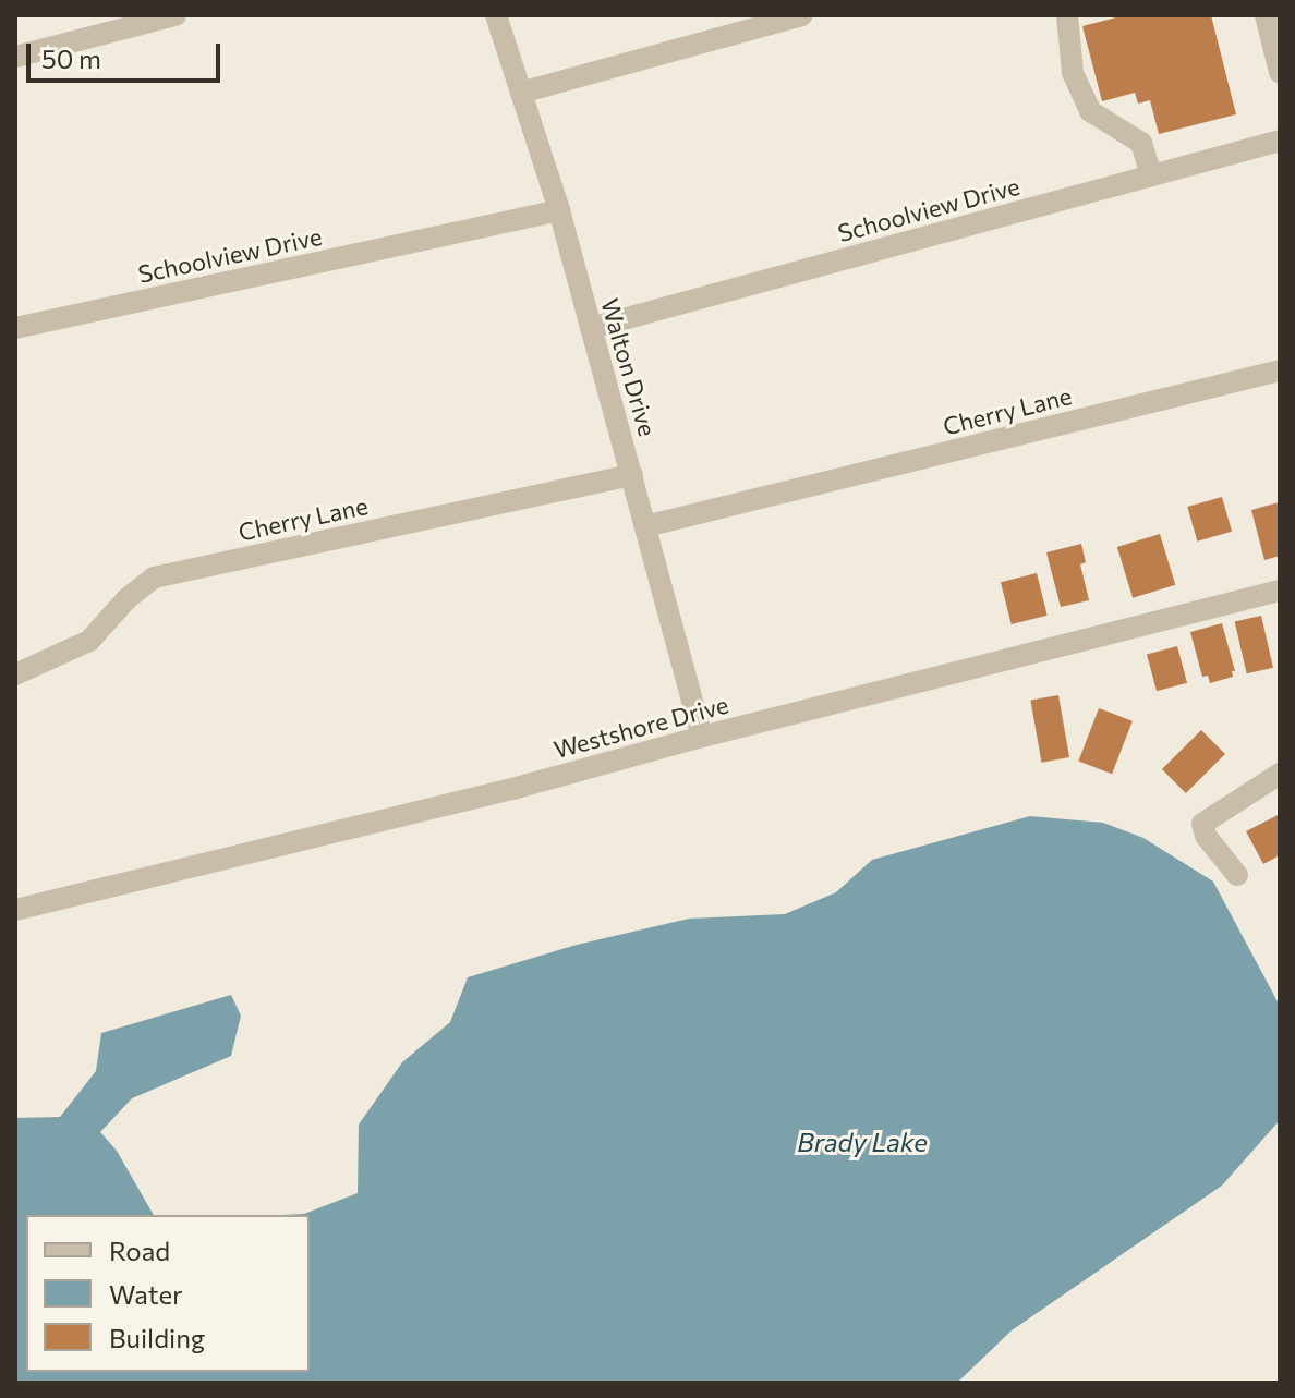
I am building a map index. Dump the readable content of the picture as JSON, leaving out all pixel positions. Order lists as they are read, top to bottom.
{
  "streets": {
    "street": [
      "Schoolview Drive",
      "Walton Drive",
      "Cherry Lane",
      "Westshore Drive"
    ]
  },
  "crossings": [
    ["Schoolview Drive", "Walton Drive"],
    ["Walton Drive", "Cherry Lane"],
    ["Walton Drive", "Westshore Drive"]
  ],
  "water": ["Brady Lake"],
  "legend": ["Road", "Water", "Building"],
  "scale_bar": "50 m"
}
